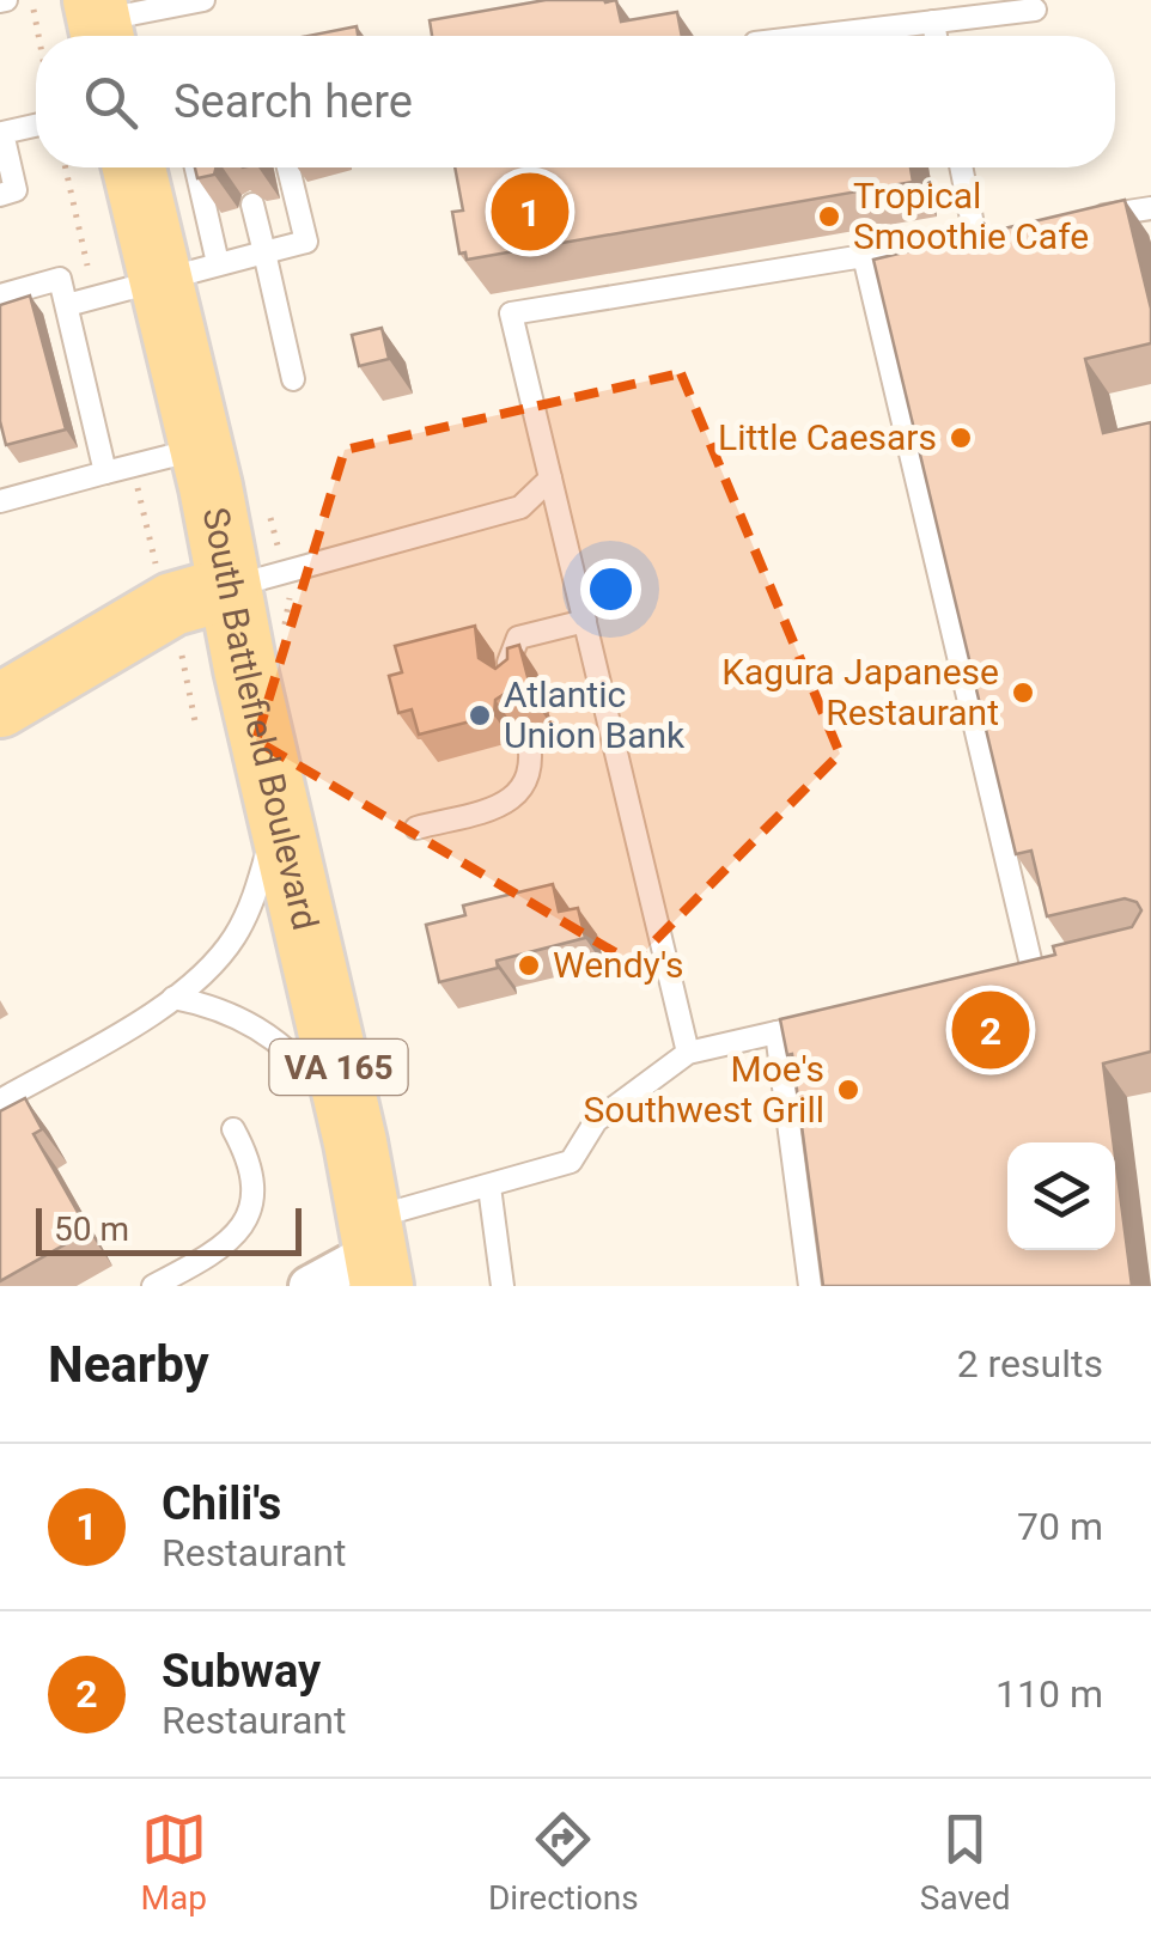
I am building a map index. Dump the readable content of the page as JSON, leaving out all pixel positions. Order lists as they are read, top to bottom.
{
  "streets": {
    "main road": ["South Battlefield Boulevard", "VA 165"]
  },
  "places": [
    "Tropical Smoothie Cafe",
    "Little Caesars",
    "Kagura Japanese Restaurant",
    "Atlantic Union Bank",
    "Wendy's",
    "Moe's Southwest Grill"
  ],
  "scale_bar": "50 m",
  "page": {
    "search": "Search here",
    "pins": ["1", "2"],
    "scale": "50 m",
    "heading": ["Nearby", "2 results"],
    "list": [
      {
        "mark": "1",
        "name": "Chili's",
        "note": "Restaurant",
        "value": "70 m"
      },
      {
        "mark": "2",
        "name": "Subway",
        "note": "Restaurant",
        "value": "110 m"
      }
    ],
    "nav": ["Map", "Directions", "Saved"]
  }
}
